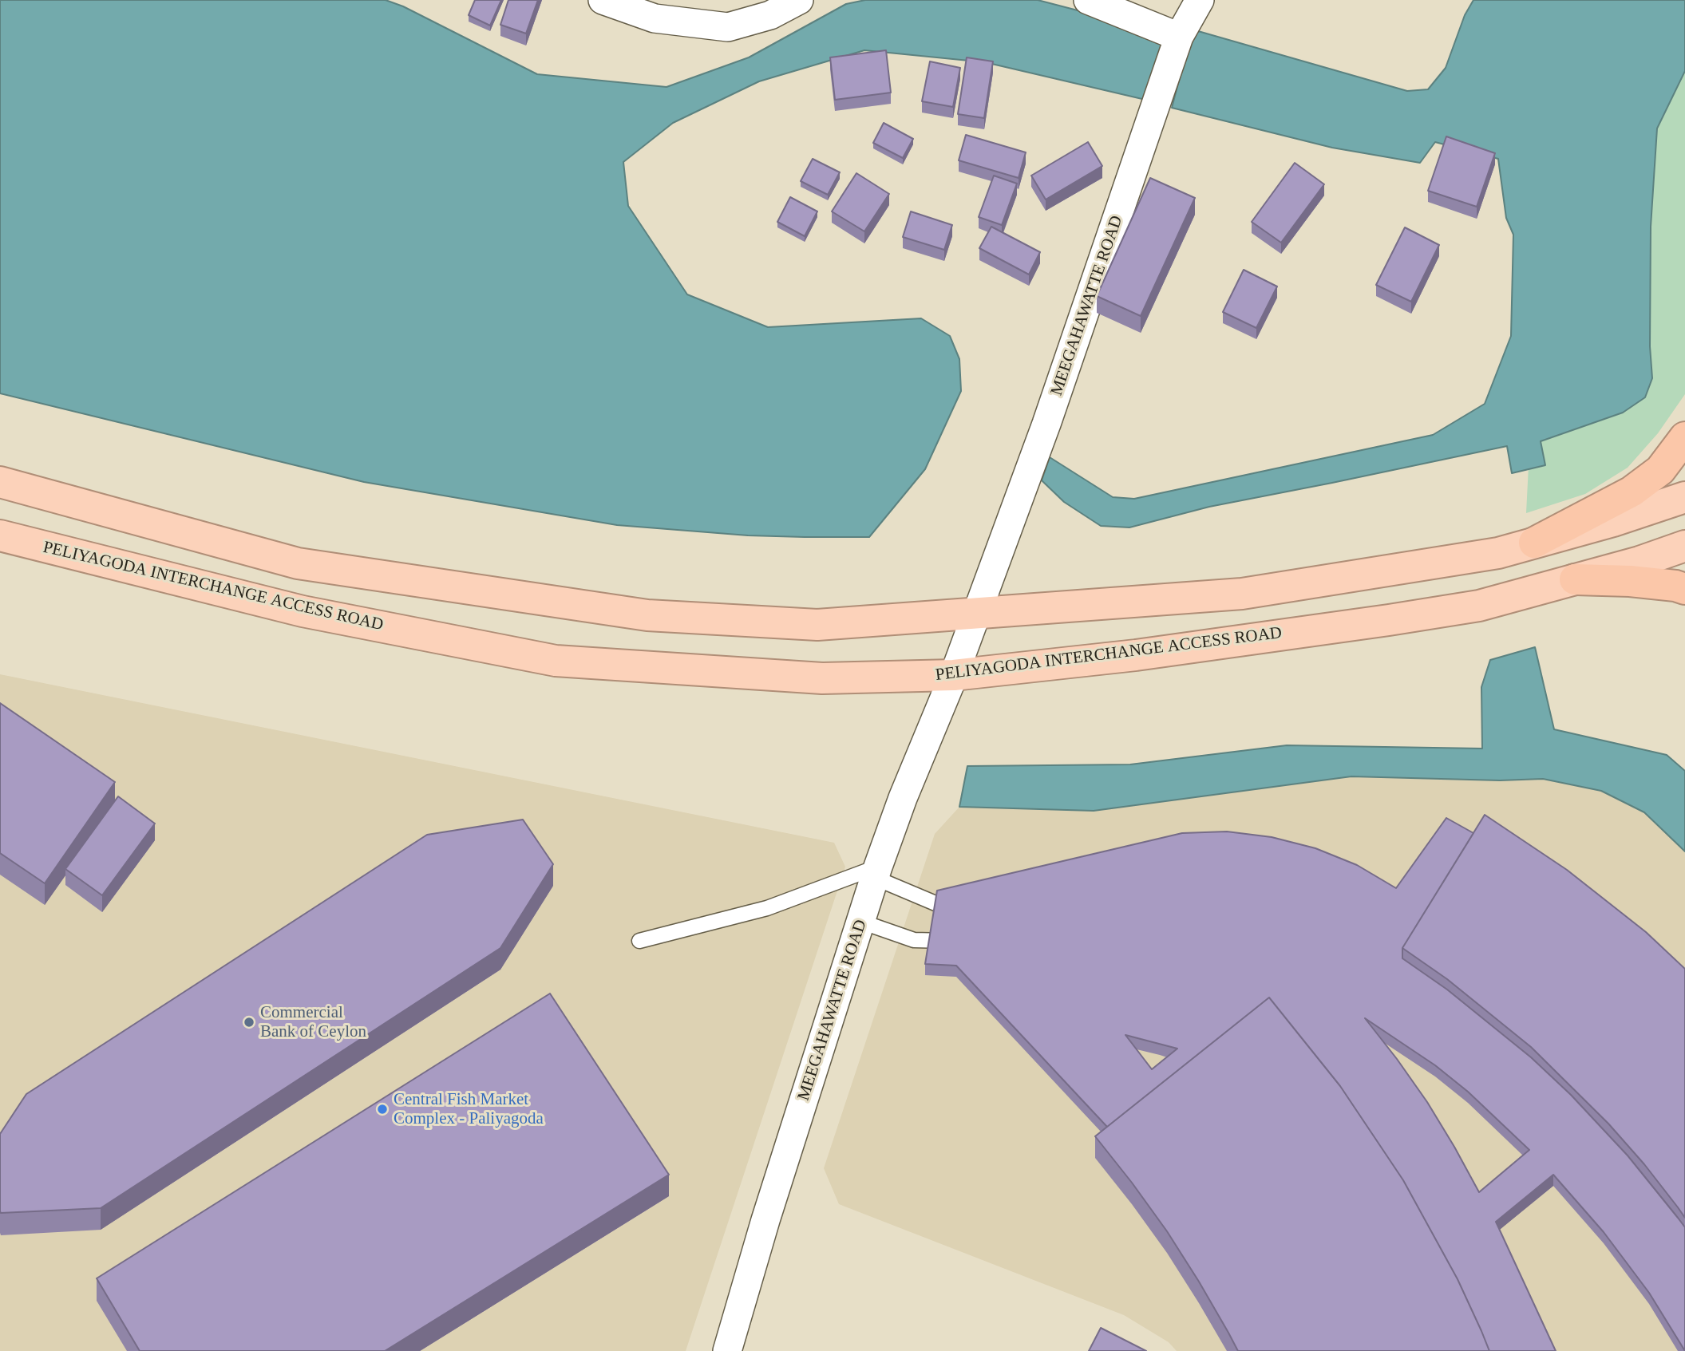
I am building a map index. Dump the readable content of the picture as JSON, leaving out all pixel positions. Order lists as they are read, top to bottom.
{
  "streets": {
    "highway": ["PELIYAGODA INTERCHANGE ACCESS ROAD"],
    "street": ["MEEGAHAWATTE ROAD"]
  },
  "crossings": [
    ["MEEGAHAWATTE ROAD", "PELIYAGODA INTERCHANGE ACCESS ROAD"]
  ],
  "places": ["Commercial Bank of Ceylon", "Central Fish Market Complex - Paliyagoda"]
}
